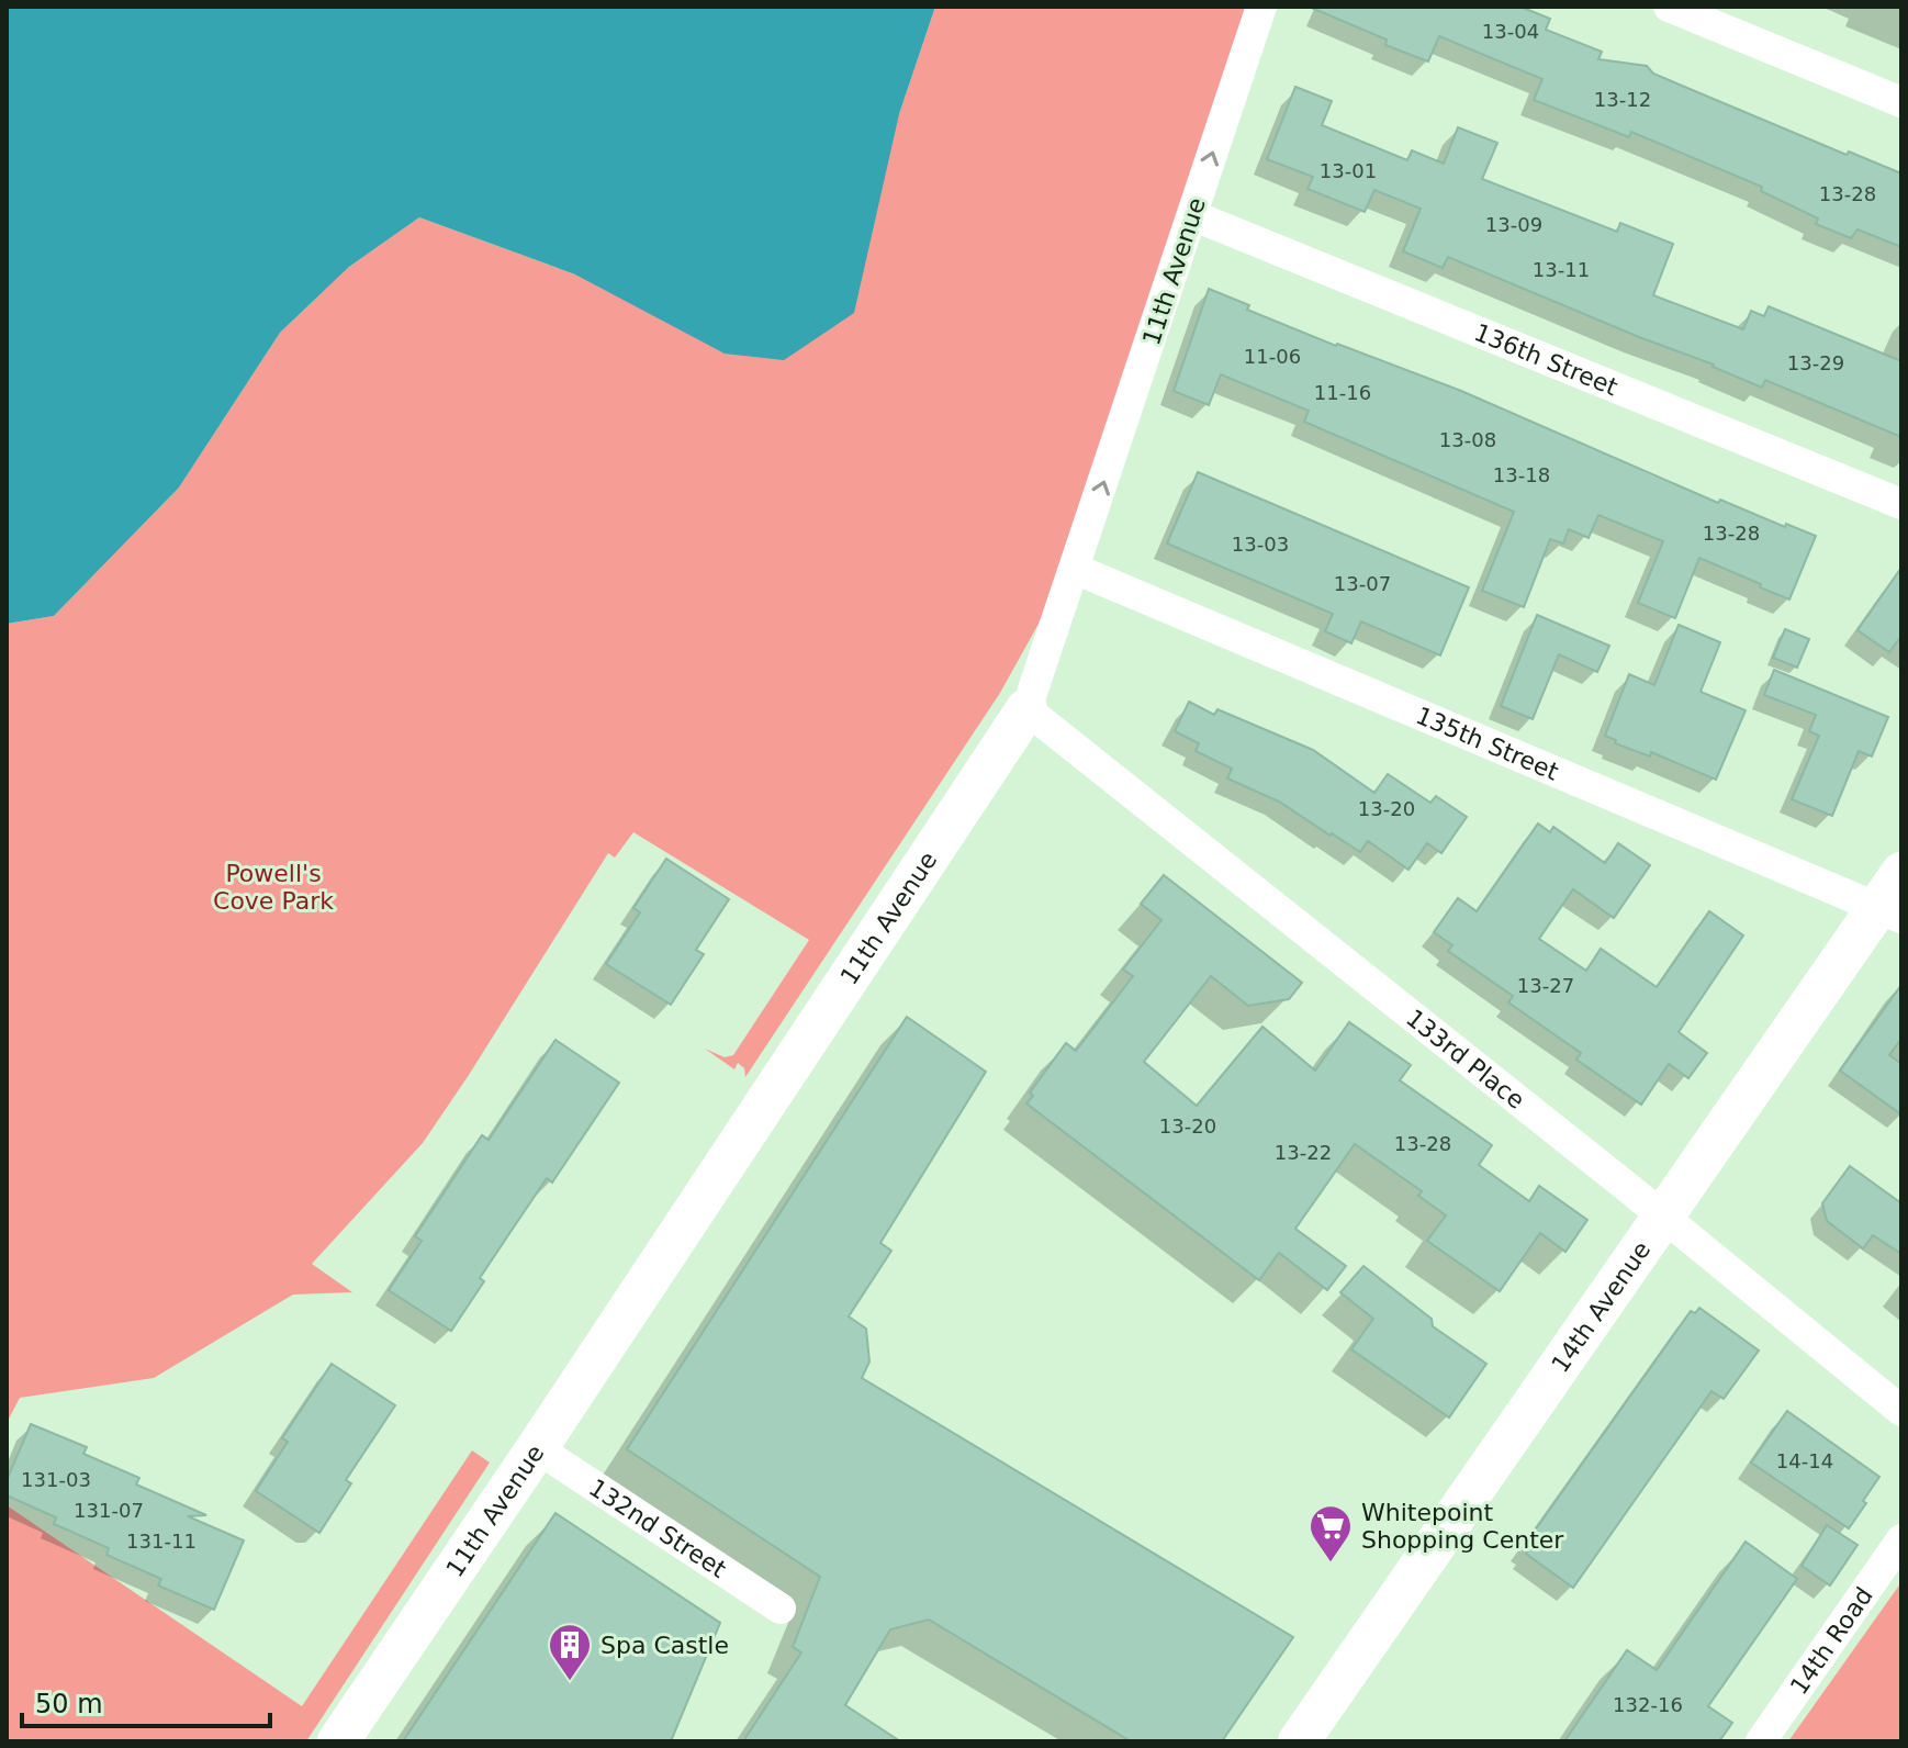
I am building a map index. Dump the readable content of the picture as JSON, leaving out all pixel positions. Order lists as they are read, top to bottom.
{
  "streets": {
    "street": [
      "11th Avenue",
      "136th Street",
      "135th Street",
      "133rd Place",
      "14th Avenue",
      "132nd Street",
      "14th Road"
    ]
  },
  "crossings": [
    ["11th Avenue", "136th Street"],
    ["11th Avenue", "135th Street"],
    ["11th Avenue", "133rd Place"],
    ["11th Avenue", "132nd Street"],
    ["135th Street", "14th Avenue"],
    ["133rd Place", "14th Avenue"]
  ],
  "parks": ["Powell's Cove Park"],
  "places": {
    "supermarket": ["Whitepoint Shopping Center"],
    "building": ["Spa Castle"]
  },
  "house_numbers": [
    "13-04",
    "13-12",
    "13-01",
    "13-28",
    "13-09",
    "13-11",
    "11-06",
    "13-29",
    "11-16",
    "13-08",
    "13-18",
    "13-28",
    "13-03",
    "13-07",
    "13-20",
    "13-27",
    "13-20",
    "13-28",
    "13-22",
    "14-14",
    "131-03",
    "131-07",
    "131-11",
    "132-16"
  ],
  "scale_bar": "50 m"
}
